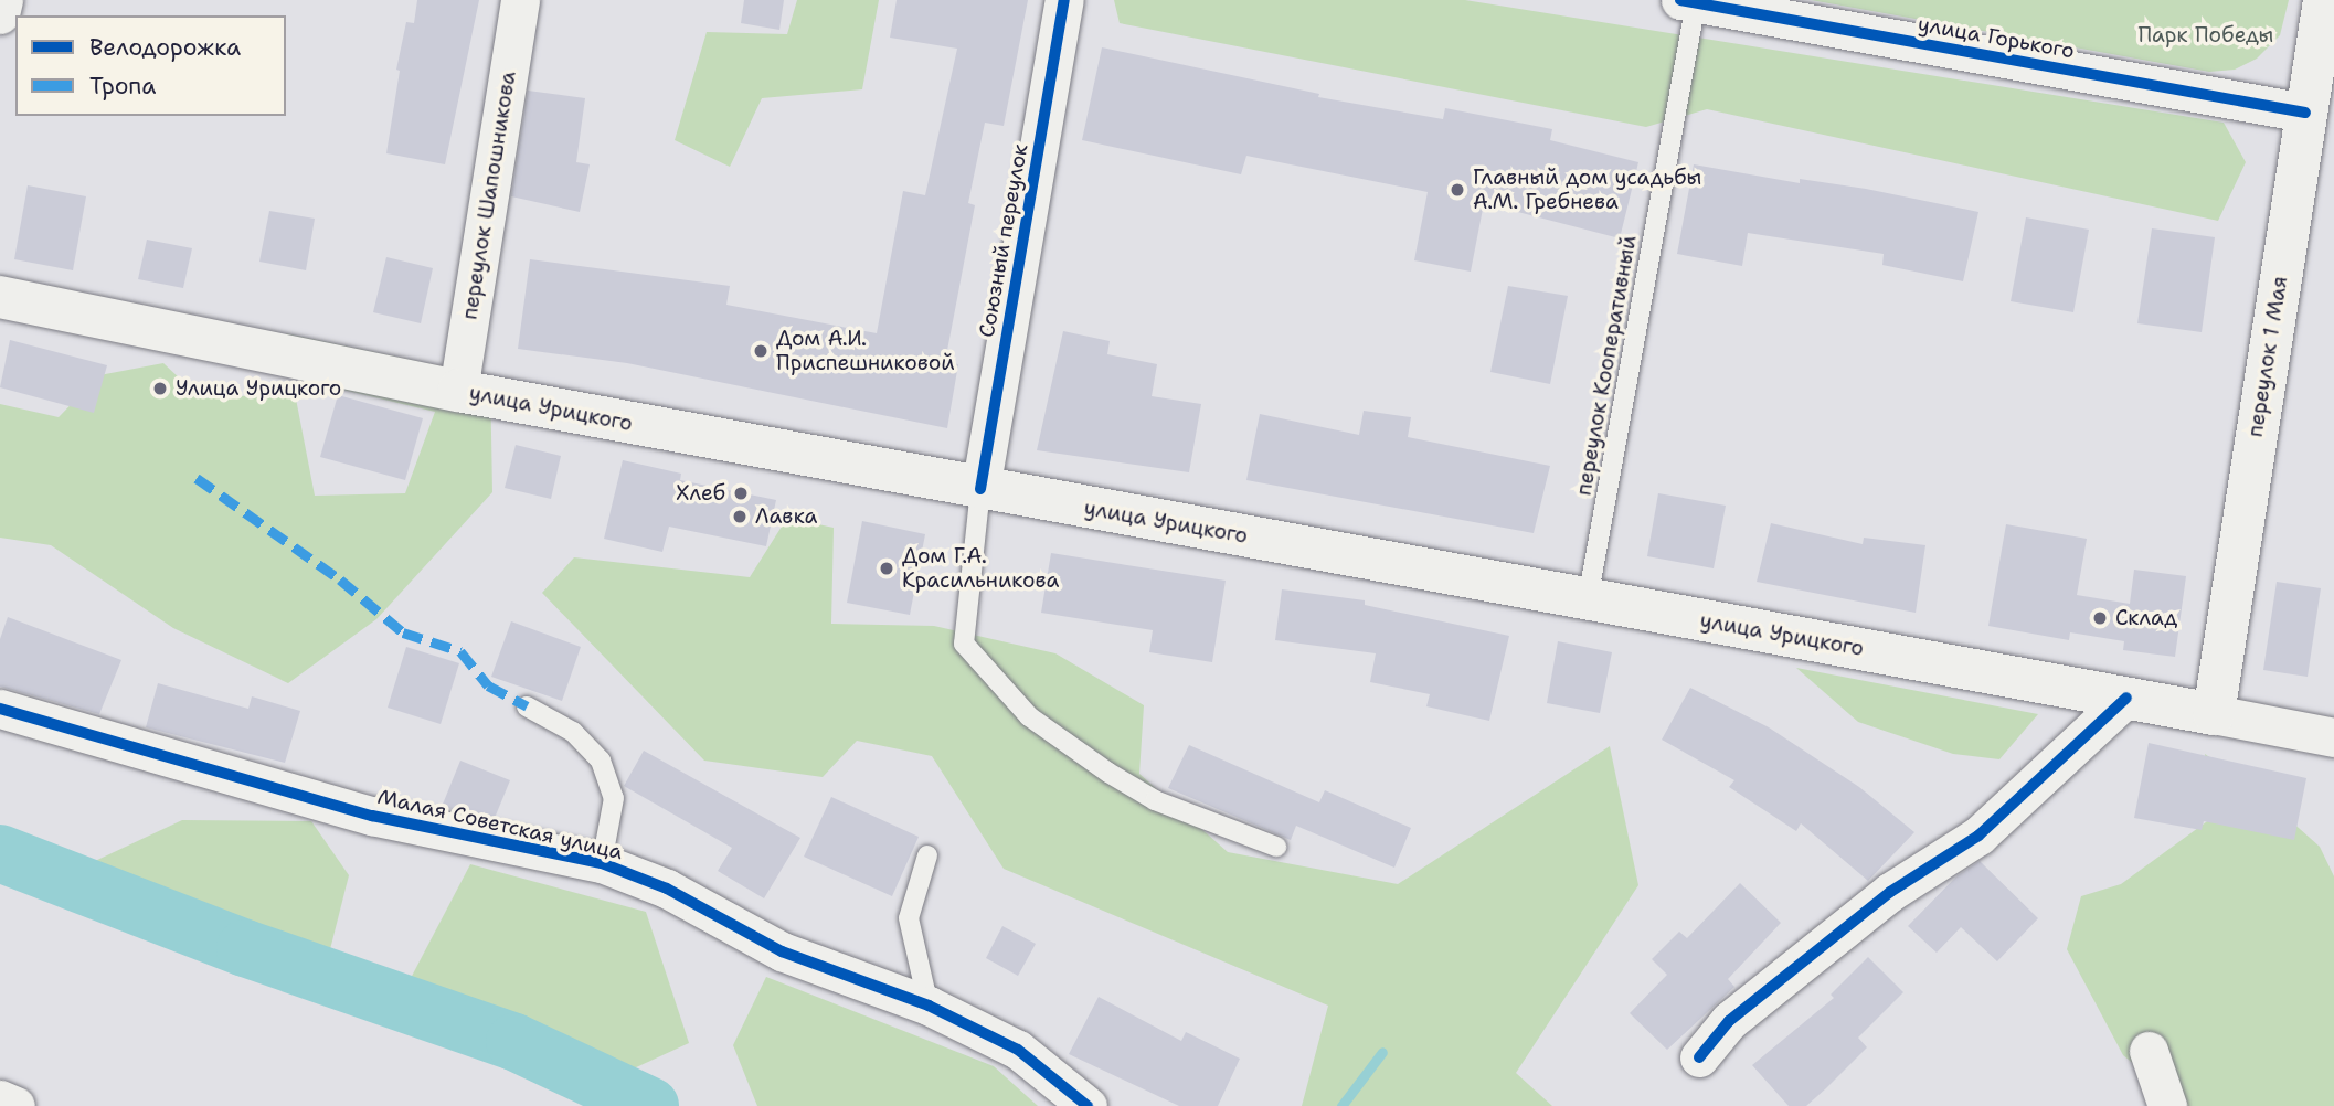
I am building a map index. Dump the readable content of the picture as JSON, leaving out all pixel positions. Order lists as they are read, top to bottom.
{
  "streets": {
    "main road": ["переулок 1 Мая", "улица Урицкого"],
    "street": [
      "улица Горького",
      "переулок Шапошникова",
      "Союзный переулок",
      "Малая Советская улица"
    ],
    "lane": ["переулок Кооперативный"]
  },
  "crossings": [
    ["улица Горького", "переулок 1 Мая"],
    ["улица Горького", "переулок Кооперативный"],
    ["переулок Шапошникова", "улица Урицкого"],
    ["Союзный переулок", "улица Урицкого"],
    ["переулок 1 Мая", "улица Урицкого"],
    ["переулок Кооперативный", "улица Урицкого"]
  ],
  "parks": ["Парк Победы"],
  "places": [
    "Главный дом усадьбы А.М. Гребнева",
    "Дом А.И. Приспешниковой",
    "Улица Урицкого",
    "Хлеб",
    "Лавка",
    "Дом Г.А. Красильникова",
    "Склад"
  ],
  "legend": ["Велодорожка", "Тропа"]
}
